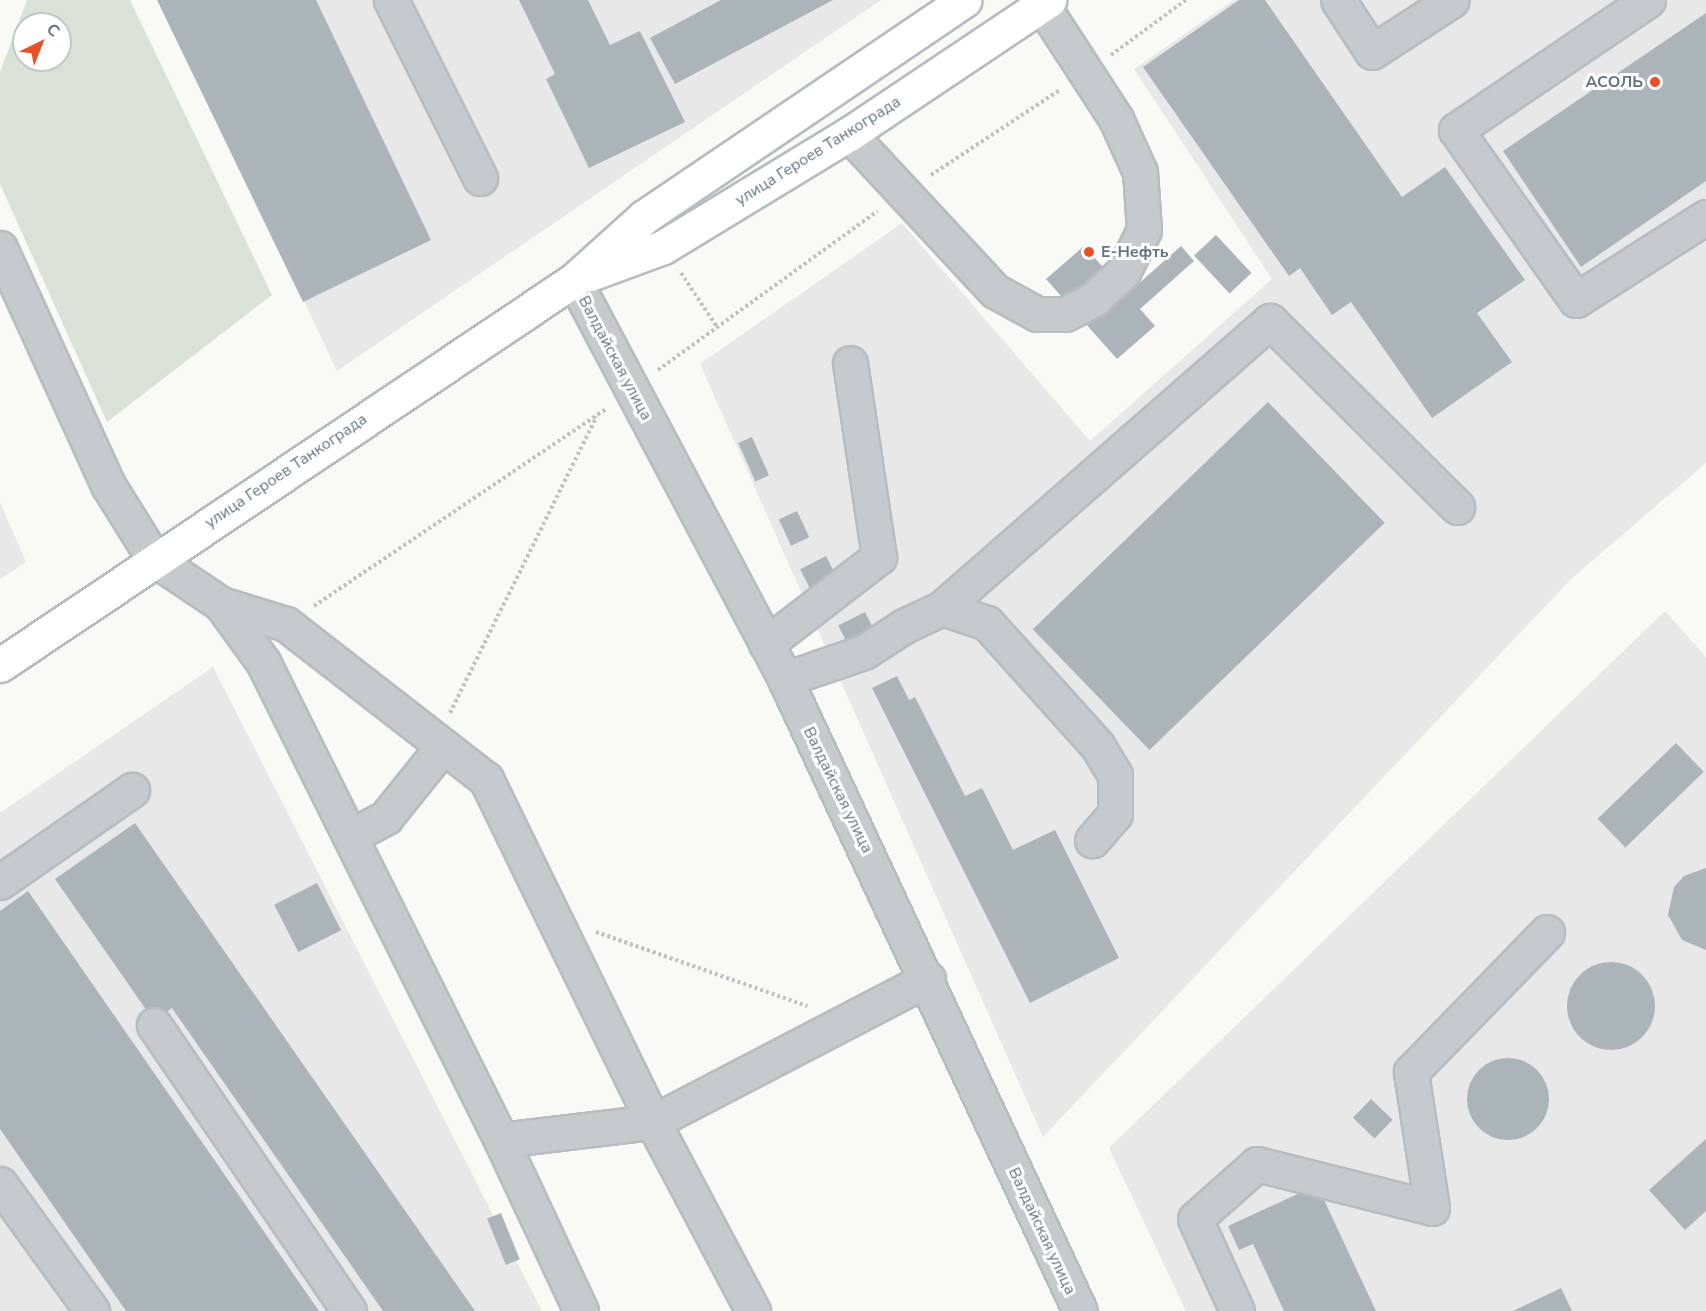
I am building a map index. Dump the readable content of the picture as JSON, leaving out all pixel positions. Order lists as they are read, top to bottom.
{
  "streets": {
    "main road": ["улица Героев Танкограда"],
    "street": ["Валдайская улица"]
  },
  "crossings": [
    ["улица Героев Танкограда", "Валдайская улица"]
  ],
  "places": ["АСОЛЬ", "E-Нефть"],
  "north": "top right"
}
